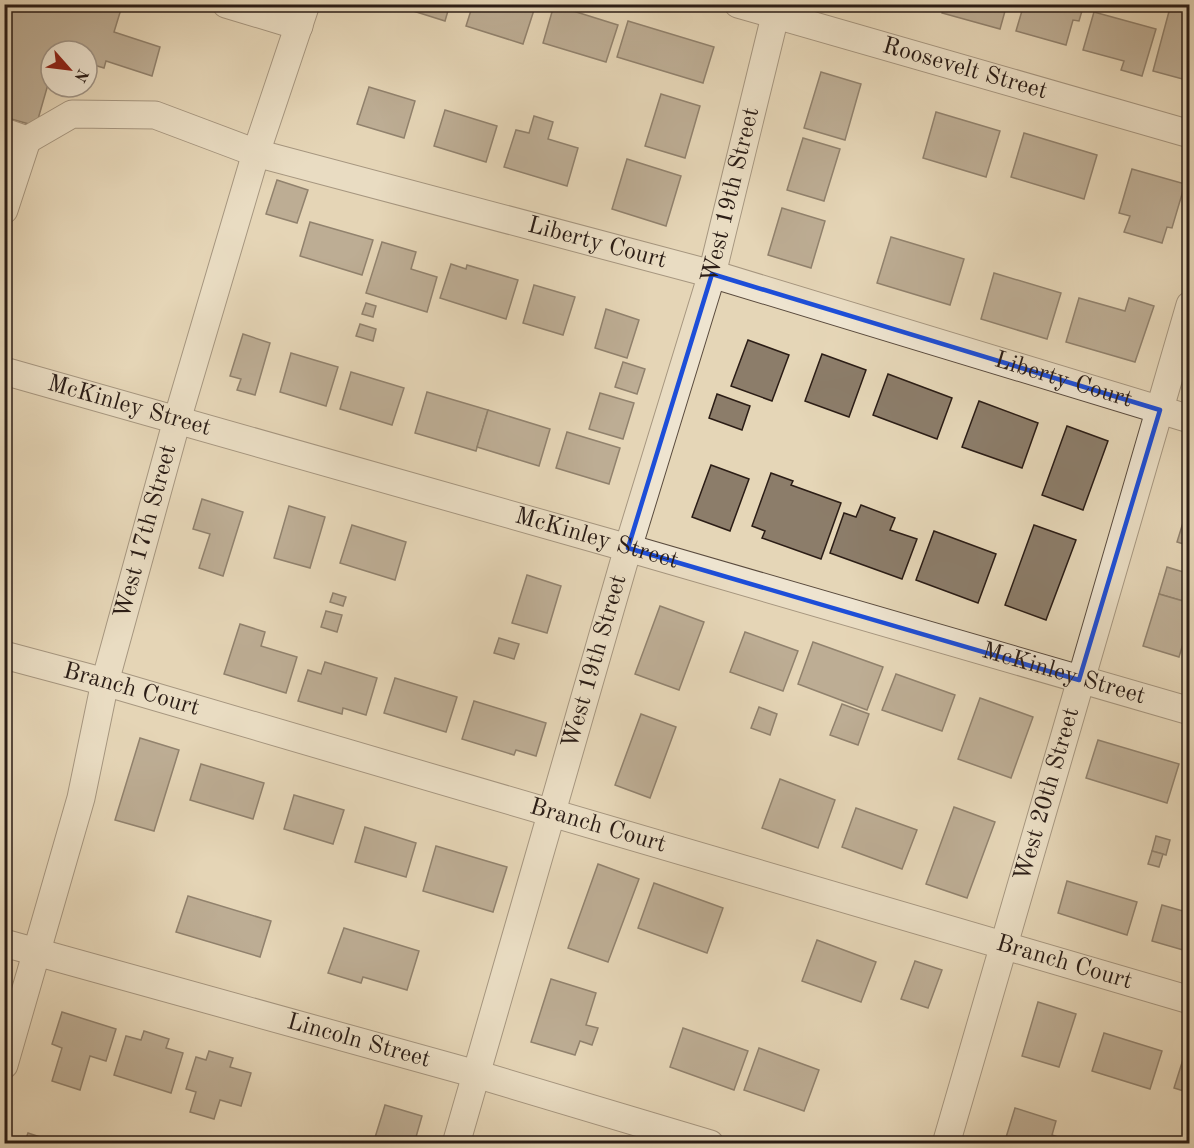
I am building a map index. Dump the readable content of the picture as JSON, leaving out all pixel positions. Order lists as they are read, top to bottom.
{
  "streets": {
    "street": [
      "Roosevelt Street",
      "West 19th Street",
      "Liberty Court",
      "McKinley Street",
      "West 17th Street",
      "Branch Court",
      "West 20th Street",
      "Lincoln Street"
    ]
  },
  "crossings": [
    ["Roosevelt Street", "West 19th Street"],
    ["West 19th Street", "Liberty Court"],
    ["West 19th Street", "McKinley Street"],
    ["West 19th Street", "Branch Court"],
    ["West 19th Street", "Lincoln Street"],
    ["Liberty Court", "West 17th Street"],
    ["Liberty Court", "West 20th Street"],
    ["McKinley Street", "West 17th Street"],
    ["McKinley Street", "West 20th Street"],
    ["West 17th Street", "Branch Court"],
    ["West 17th Street", "Lincoln Street"],
    ["Branch Court", "West 20th Street"]
  ],
  "north": "bottom right"
}
